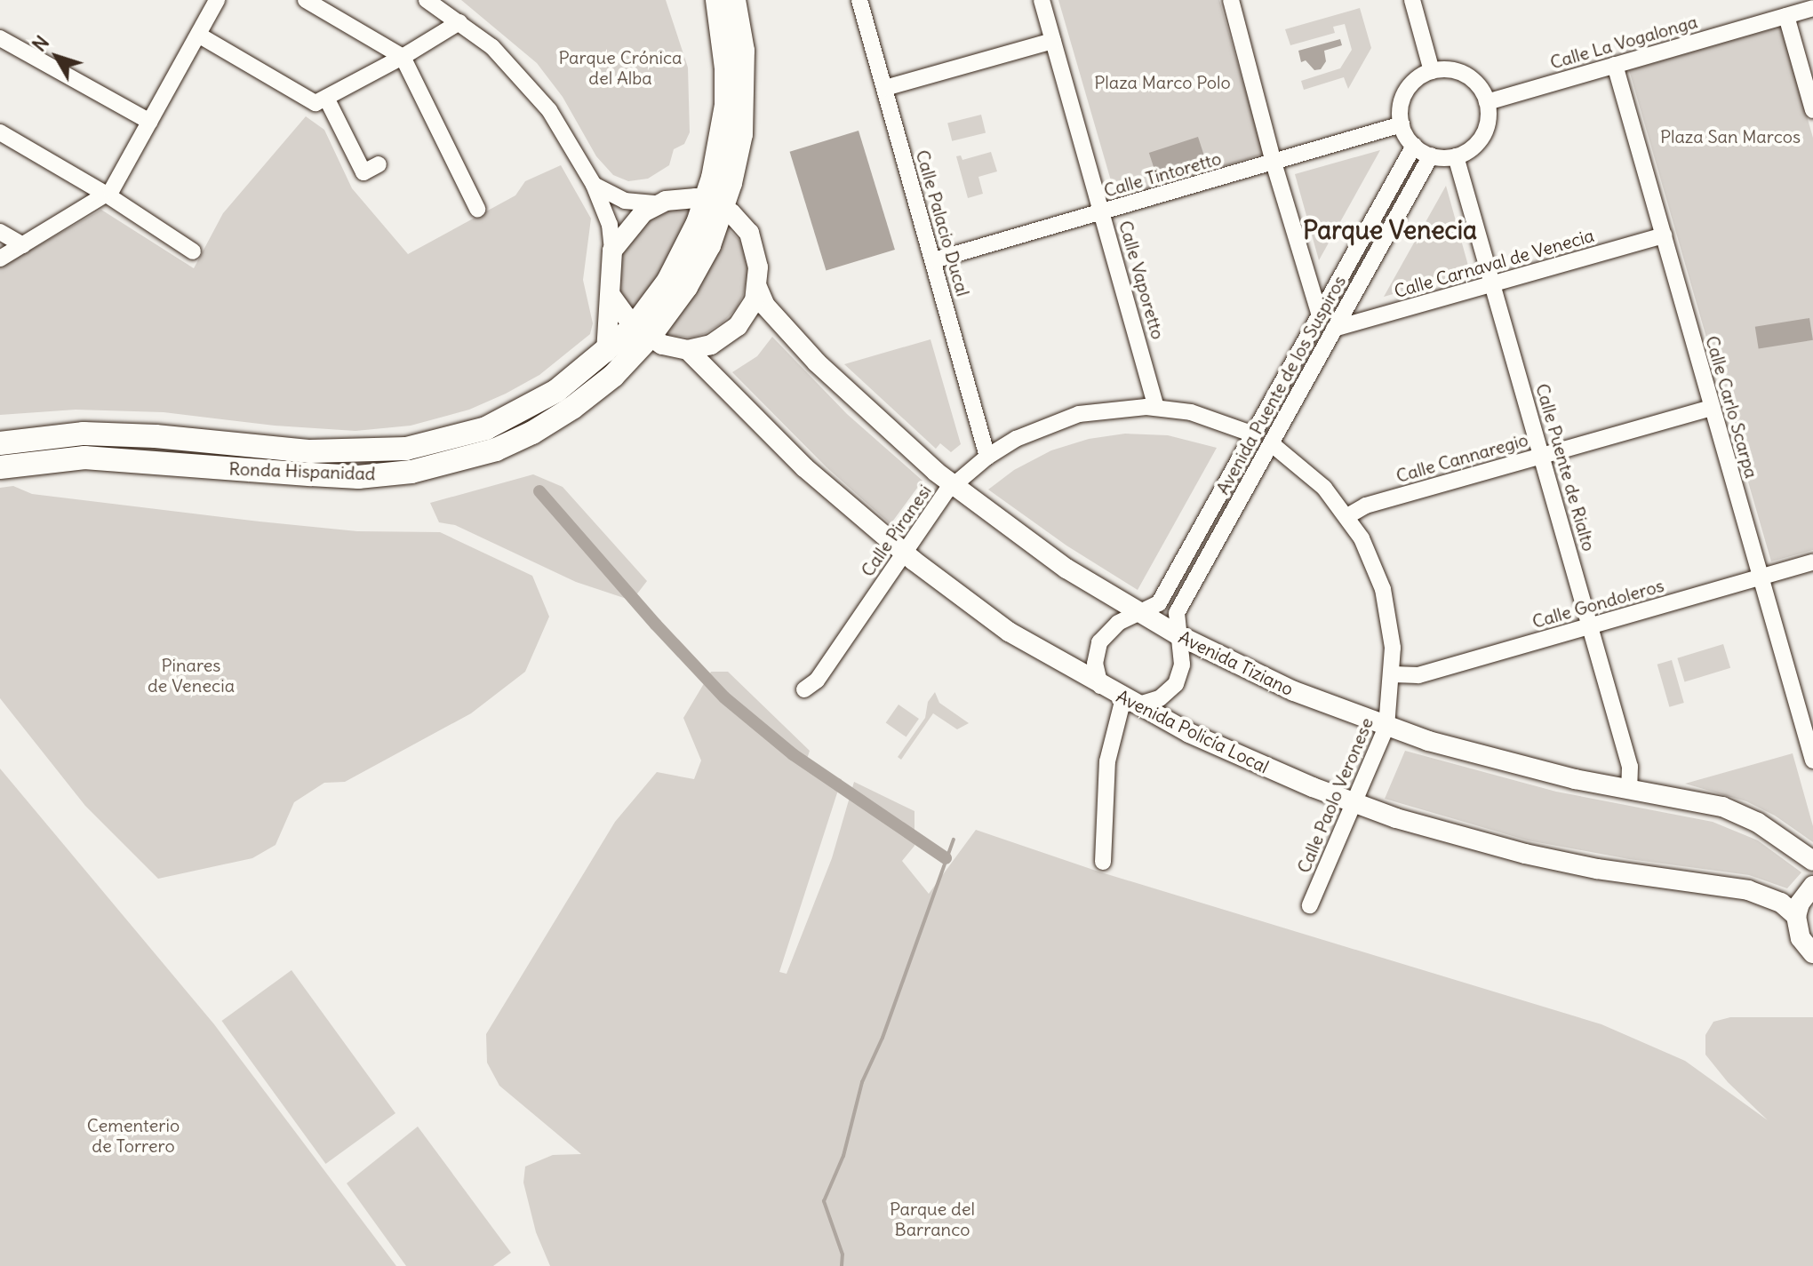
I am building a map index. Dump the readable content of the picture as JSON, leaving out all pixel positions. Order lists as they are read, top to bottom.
{
  "streets": {
    "highway": ["Ronda Hispanidad"],
    "main road": ["Avenida Tiziano", "Avenida Policía Local"],
    "street": [
      "Calle La Vogalonga",
      "Calle Tintoretto",
      "Calle Palacio Ducal",
      "Calle Carnaval de Venecia",
      "Calle Vaporetto",
      "Avenida Puente de los Suspiros",
      "Calle Carlo Scarpa",
      "Calle Cannaregio",
      "Calle Puente de Rialto",
      "Calle Piranesi",
      "Calle Gondoleros",
      "Calle Paolo Veronese"
    ]
  },
  "crossings": [
    ["Calle La Vogalonga", "Calle Tintoretto"],
    ["Calle La Vogalonga", "Avenida Puente de los Suspiros"],
    ["Calle La Vogalonga", "Calle Carlo Scarpa"],
    ["Calle La Vogalonga", "Calle Puente de Rialto"],
    ["Calle Tintoretto", "Calle Palacio Ducal"],
    ["Calle Tintoretto", "Calle Vaporetto"],
    ["Calle Tintoretto", "Avenida Puente de los Suspiros"],
    ["Calle Tintoretto", "Calle Puente de Rialto"],
    ["Calle Palacio Ducal", "Calle Piranesi"],
    ["Calle Carnaval de Venecia", "Avenida Puente de los Suspiros"],
    ["Calle Carnaval de Venecia", "Calle Carlo Scarpa"],
    ["Calle Carnaval de Venecia", "Calle Puente de Rialto"],
    ["Calle Vaporetto", "Calle Piranesi"],
    ["Avenida Puente de los Suspiros", "Calle Puente de Rialto"],
    ["Avenida Puente de los Suspiros", "Calle Piranesi"],
    ["Avenida Puente de los Suspiros", "Avenida Tiziano"],
    ["Avenida Puente de los Suspiros", "Avenida Policía Local"],
    ["Avenida Puente de los Suspiros", "Calle Paolo Veronese"],
    ["Calle Carlo Scarpa", "Calle Cannaregio"],
    ["Calle Carlo Scarpa", "Calle Gondoleros"],
    ["Calle Cannaregio", "Calle Puente de Rialto"],
    ["Calle Cannaregio", "Calle Paolo Veronese"],
    ["Calle Puente de Rialto", "Calle Gondoleros"],
    ["Calle Puente de Rialto", "Avenida Tiziano"],
    ["Calle Piranesi", "Avenida Tiziano"],
    ["Calle Piranesi", "Avenida Policía Local"],
    ["Calle Gondoleros", "Calle Paolo Veronese"],
    ["Avenida Tiziano", "Avenida Policía Local"],
    ["Avenida Tiziano", "Calle Paolo Veronese"],
    ["Avenida Policía Local", "Calle Paolo Veronese"]
  ],
  "districts": ["Parque Venecia"],
  "parks": [
    "Parque Crónica del Alba",
    "Plaza Marco Polo",
    "Plaza San Marcos",
    "Pinares de Venecia",
    "Cementerio de Torrero",
    "Parque del Barranco"
  ],
  "north": "top left"
}
